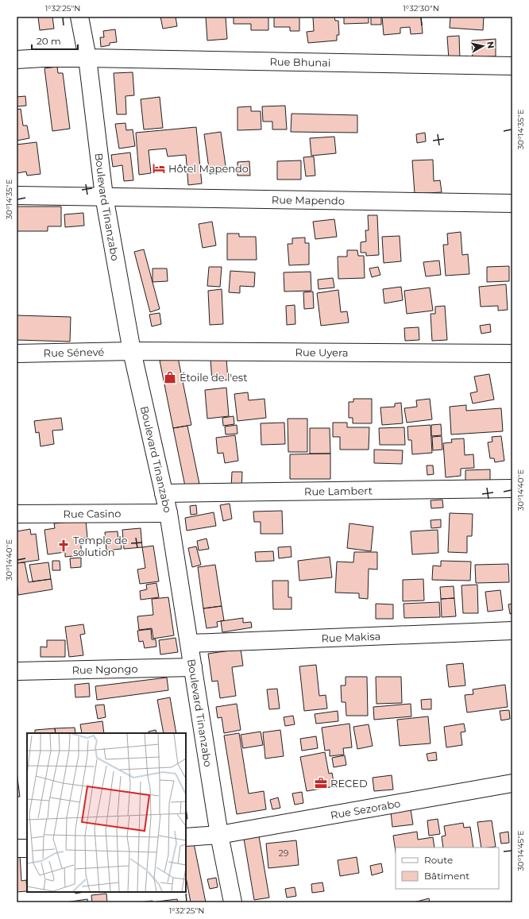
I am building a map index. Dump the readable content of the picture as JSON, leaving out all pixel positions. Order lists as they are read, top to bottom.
{
  "streets": {
    "street": [
      "Rue Bhunai",
      "Rue Mapendo",
      "Boulevard Tinanzabo",
      "Rue Sénevé",
      "Rue Uyera",
      "Rue Lambert",
      "Rue Casino",
      "Rue Makisa",
      "Rue Ngongo",
      "Rue Sezorabo"
    ]
  },
  "crossings": [
    ["Rue Bhunai", "Boulevard Tinanzabo"],
    ["Rue Mapendo", "Boulevard Tinanzabo"],
    ["Boulevard Tinanzabo", "Rue Sénevé"],
    ["Boulevard Tinanzabo", "Rue Uyera"],
    ["Boulevard Tinanzabo", "Rue Lambert"],
    ["Boulevard Tinanzabo", "Rue Casino"],
    ["Boulevard Tinanzabo", "Rue Makisa"],
    ["Boulevard Tinanzabo", "Rue Ngongo"],
    ["Boulevard Tinanzabo", "Rue Sezorabo"],
    ["Rue Sénevé", "Rue Uyera"]
  ],
  "places": {
    "hotel": ["Hôtel Mapendo"],
    "shop": ["Étoile de l'est"],
    "church": ["Temple de solution"],
    "office": ["RECED"]
  },
  "house_numbers": ["29"],
  "legend": ["Route", "Bâtiment"],
  "scale_bar": "20 m",
  "north": "right",
  "coordinates": [
    "1°32'25\"N",
    "1°32'30\"N",
    "30°14'35\"E",
    "30°14'40\"E",
    "30°14'45\"E"
  ]
}
